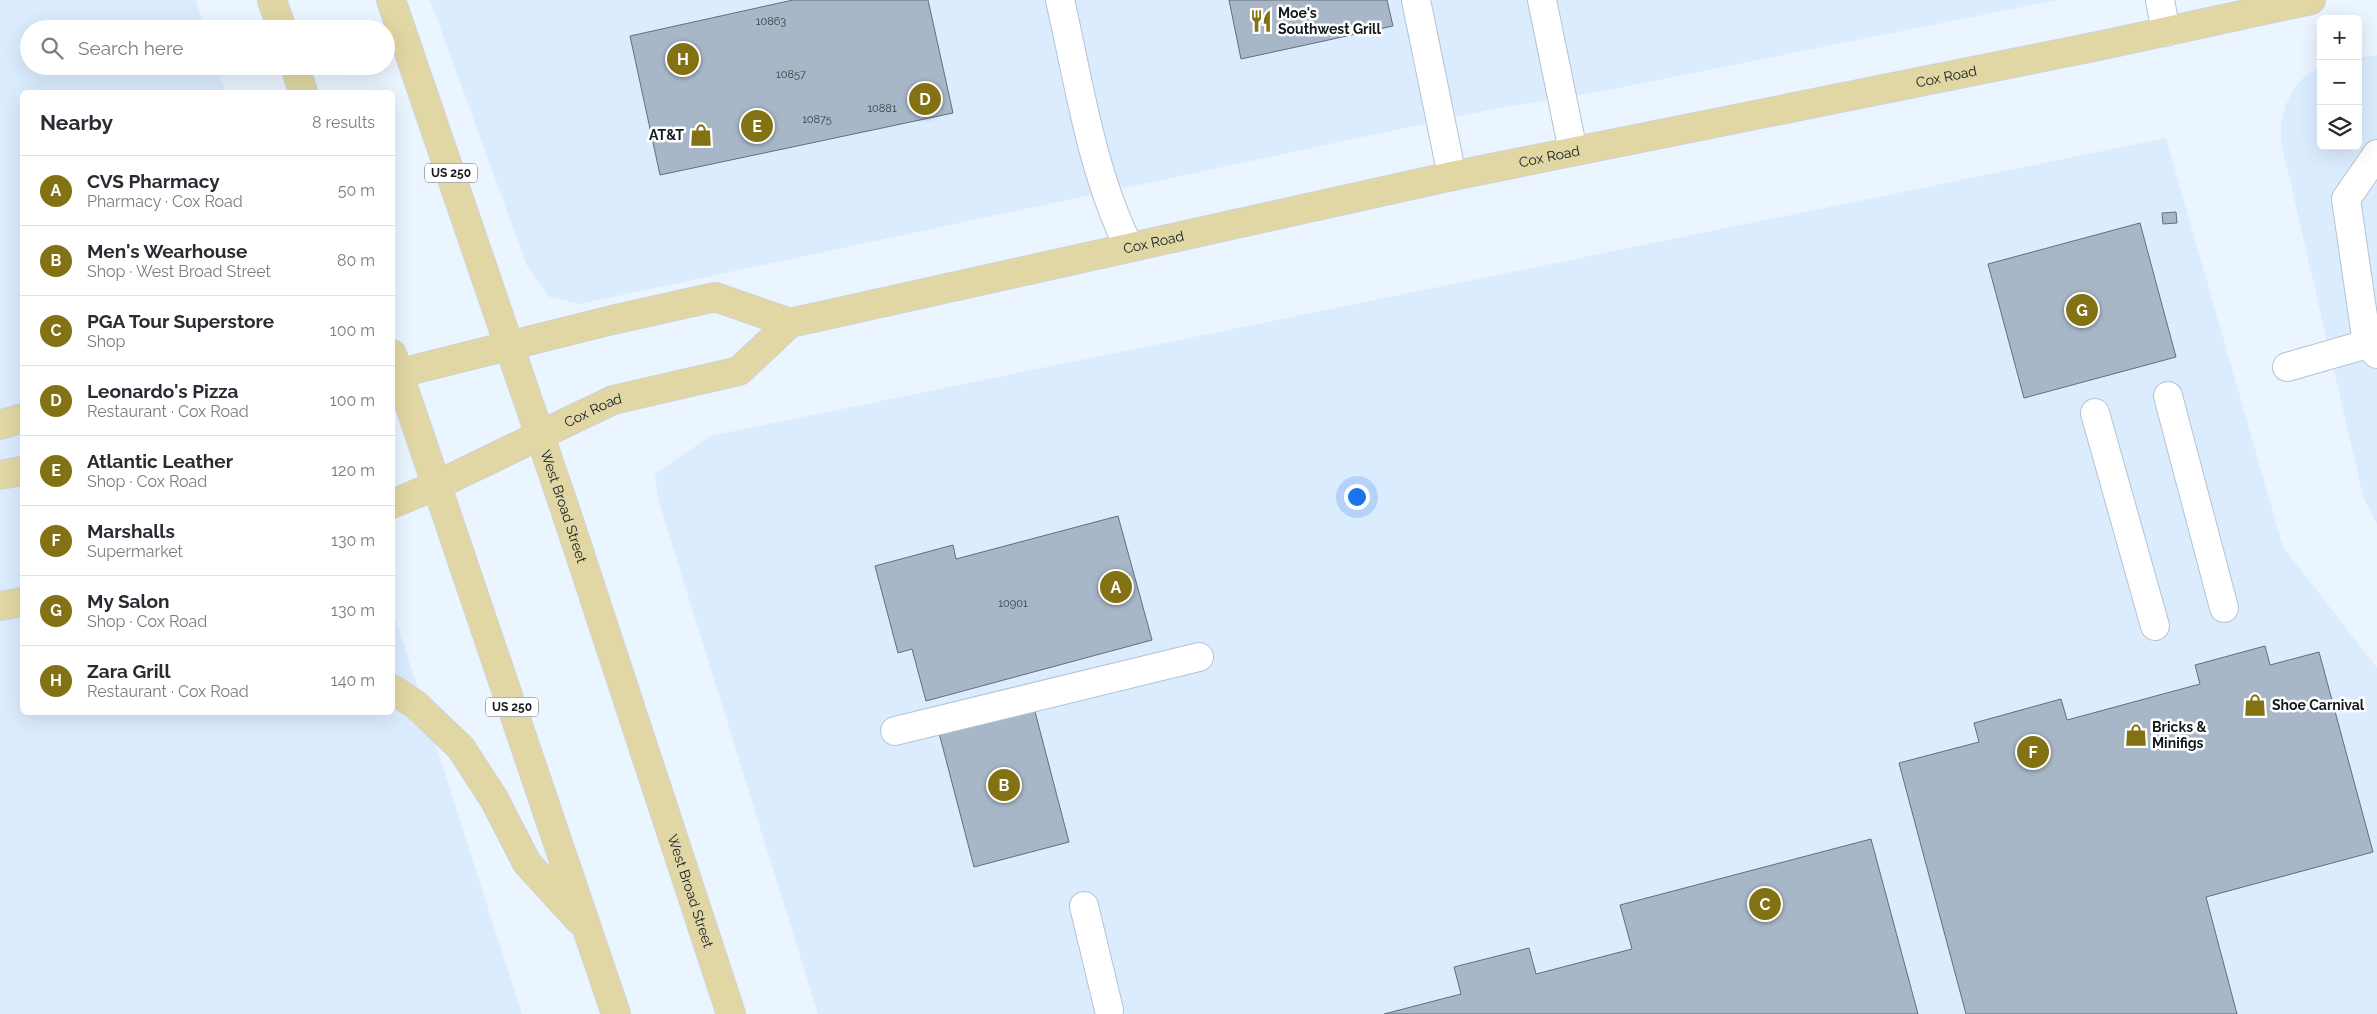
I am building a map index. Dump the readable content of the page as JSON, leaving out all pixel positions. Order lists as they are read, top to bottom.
{
  "streets": {
    "main road": ["Cox Road", "US 250", "West Broad Street"]
  },
  "crossings": [
    ["Cox Road", "US 250"],
    ["Cox Road", "West Broad Street"]
  ],
  "places": {
    "restaurant": ["Moe's Southwest Grill"],
    "shop": ["AT&T", "Shoe Carnival", "Bricks & Minifigs"]
  },
  "house_numbers": [
    "10863",
    "10857",
    "10881",
    "10875",
    "10901"
  ],
  "page": {
    "map_buttons": ["+", "−"],
    "search": "Search here",
    "pins": [
      "H",
      "D",
      "E",
      "G",
      "A",
      "F",
      "B",
      "C"
    ],
    "heading": ["Nearby", "8 results"],
    "list": [
      {
        "mark": "A",
        "name": "CVS Pharmacy",
        "note": "Pharmacy · Cox Road",
        "value": "50 m"
      },
      {
        "mark": "B",
        "name": "Men's Wearhouse",
        "note": "Shop · West Broad Street",
        "value": "80 m"
      },
      {
        "mark": "C",
        "name": "PGA Tour Superstore",
        "note": "Shop",
        "value": "100 m"
      },
      {
        "mark": "D",
        "name": "Leonardo's Pizza",
        "note": "Restaurant · Cox Road",
        "value": "100 m"
      },
      {
        "mark": "E",
        "name": "Atlantic Leather",
        "note": "Shop · Cox Road",
        "value": "120 m"
      },
      {
        "mark": "F",
        "name": "Marshalls",
        "note": "Supermarket",
        "value": "130 m"
      },
      {
        "mark": "G",
        "name": "My Salon",
        "note": "Shop · Cox Road",
        "value": "130 m"
      },
      {
        "mark": "H",
        "name": "Zara Grill",
        "note": "Restaurant · Cox Road",
        "value": "140 m"
      }
    ]
  }
}
